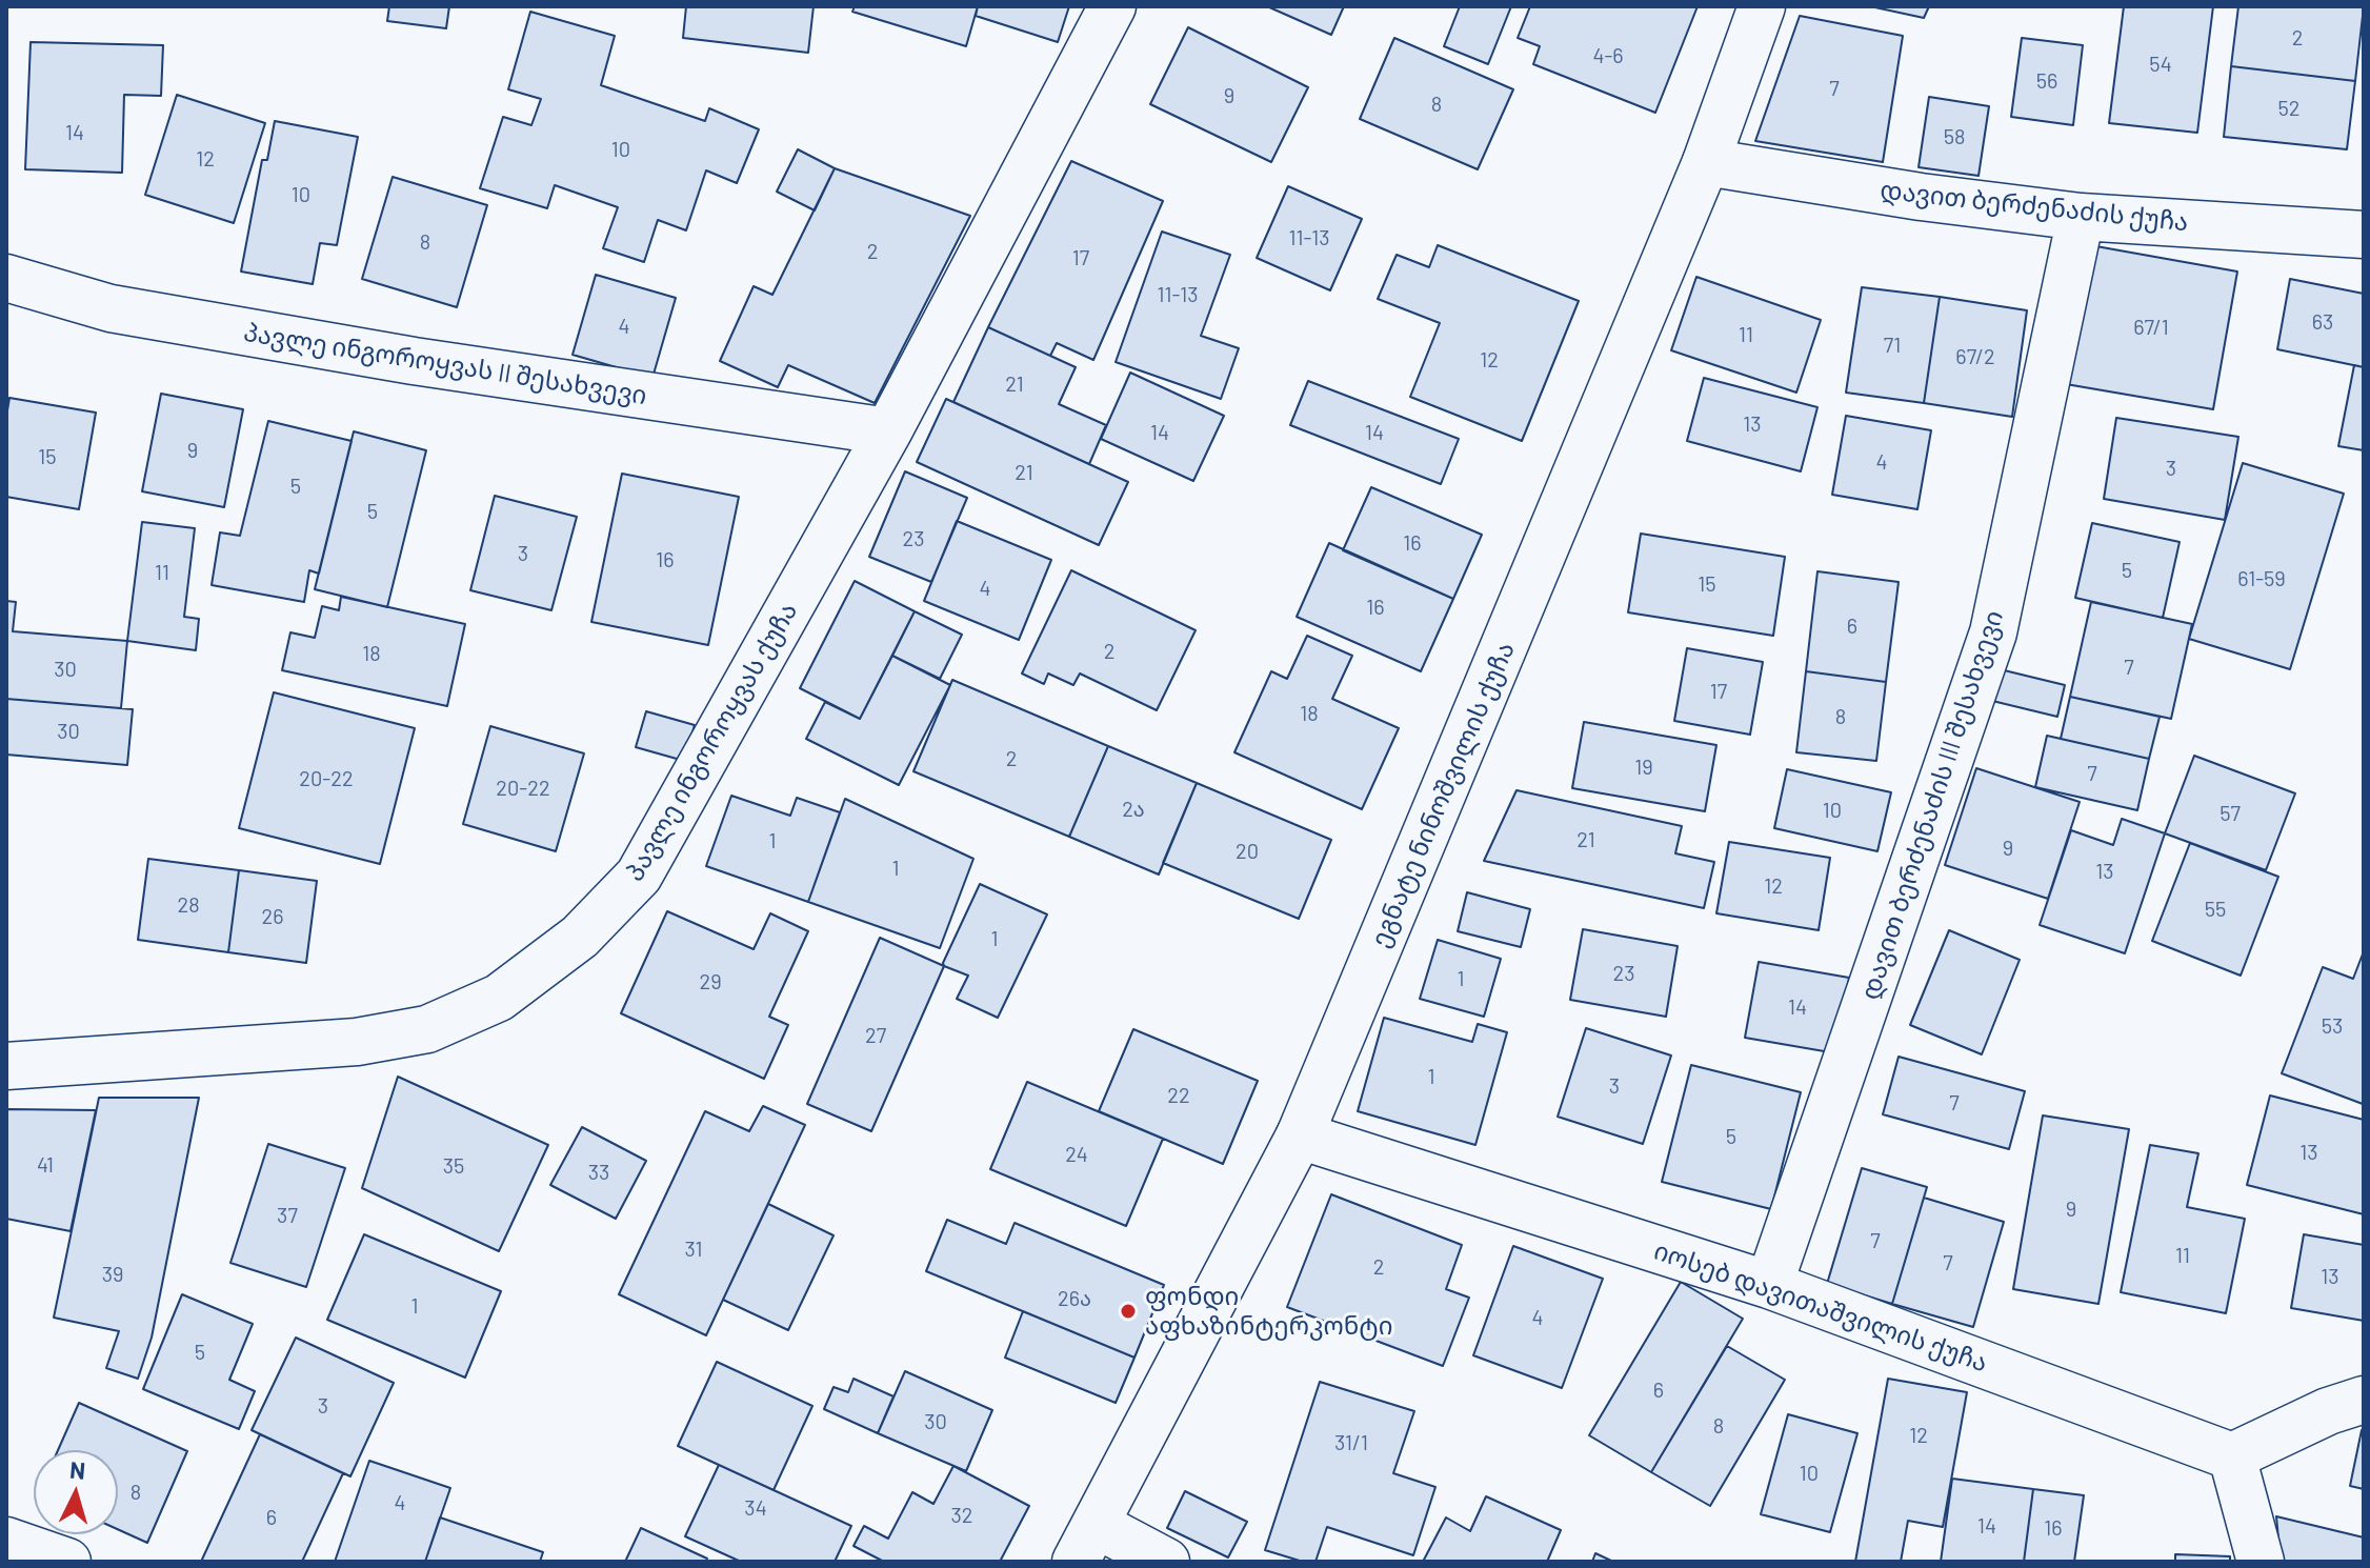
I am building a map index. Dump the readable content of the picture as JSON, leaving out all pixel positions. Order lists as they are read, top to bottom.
{
  "streets": {
    "street": [
      "დავით ბერძენაძის ქუჩა",
      "პავლე ინგოროყვას II შესახვევი",
      "პავლე ინგოროყვას ქუჩა",
      "ეგნატე ნინოშვილის ქუჩა",
      "დავით ბერძენაძის III შესახვევი",
      "იოსებ დავითაშვილის ქუჩა"
    ]
  },
  "crossings": [
    ["დავით ბერძენაძის ქუჩა", "ეგნატე ნინოშვილის ქუჩა"],
    ["დავით ბერძენაძის ქუჩა", "დავით ბერძენაძის III შესახვევი"],
    ["პავლე ინგოროყვას II შესახვევი", "პავლე ინგოროყვას ქუჩა"],
    ["ეგნატე ნინოშვილის ქუჩა", "იოსებ დავითაშვილის ქუჩა"],
    ["დავით ბერძენაძის III შესახვევი", "იოსებ დავითაშვილის ქუჩა"]
  ],
  "places": ["ფონდი აფხაზინტერკონტი"],
  "house_numbers": [
    "2",
    "4-6",
    "54",
    "56",
    "7",
    "9",
    "8",
    "52",
    "14",
    "58",
    "10",
    "12",
    "10",
    "11-13",
    "8",
    "2",
    "17",
    "11-13",
    "63",
    "4",
    "67/1",
    "11",
    "71",
    "67/2",
    "12",
    "21",
    "13",
    "14",
    "14",
    "9",
    "15",
    "4",
    "3",
    "21",
    "5",
    "5",
    "23",
    "16",
    "3",
    "16",
    "5",
    "11",
    "61-59",
    "15",
    "4",
    "16",
    "6",
    "2",
    "18",
    "7",
    "30",
    "17",
    "18",
    "8",
    "30",
    "2",
    "19",
    "7",
    "20-22",
    "20-22",
    "2ა",
    "10",
    "57",
    "21",
    "1",
    "9",
    "20",
    "1",
    "13",
    "12",
    "28",
    "55",
    "26",
    "1",
    "23",
    "1",
    "29",
    "14",
    "53",
    "27",
    "1",
    "3",
    "22",
    "7",
    "5",
    "13",
    "24",
    "41",
    "35",
    "33",
    "9",
    "37",
    "7",
    "31",
    "11",
    "7",
    "2",
    "39",
    "13",
    "26ა",
    "1",
    "4",
    "5",
    "6",
    "3",
    "30",
    "8",
    "12",
    "31/1",
    "10",
    "8",
    "4",
    "34",
    "32",
    "6",
    "14",
    "16"
  ],
  "north": "top"
}
